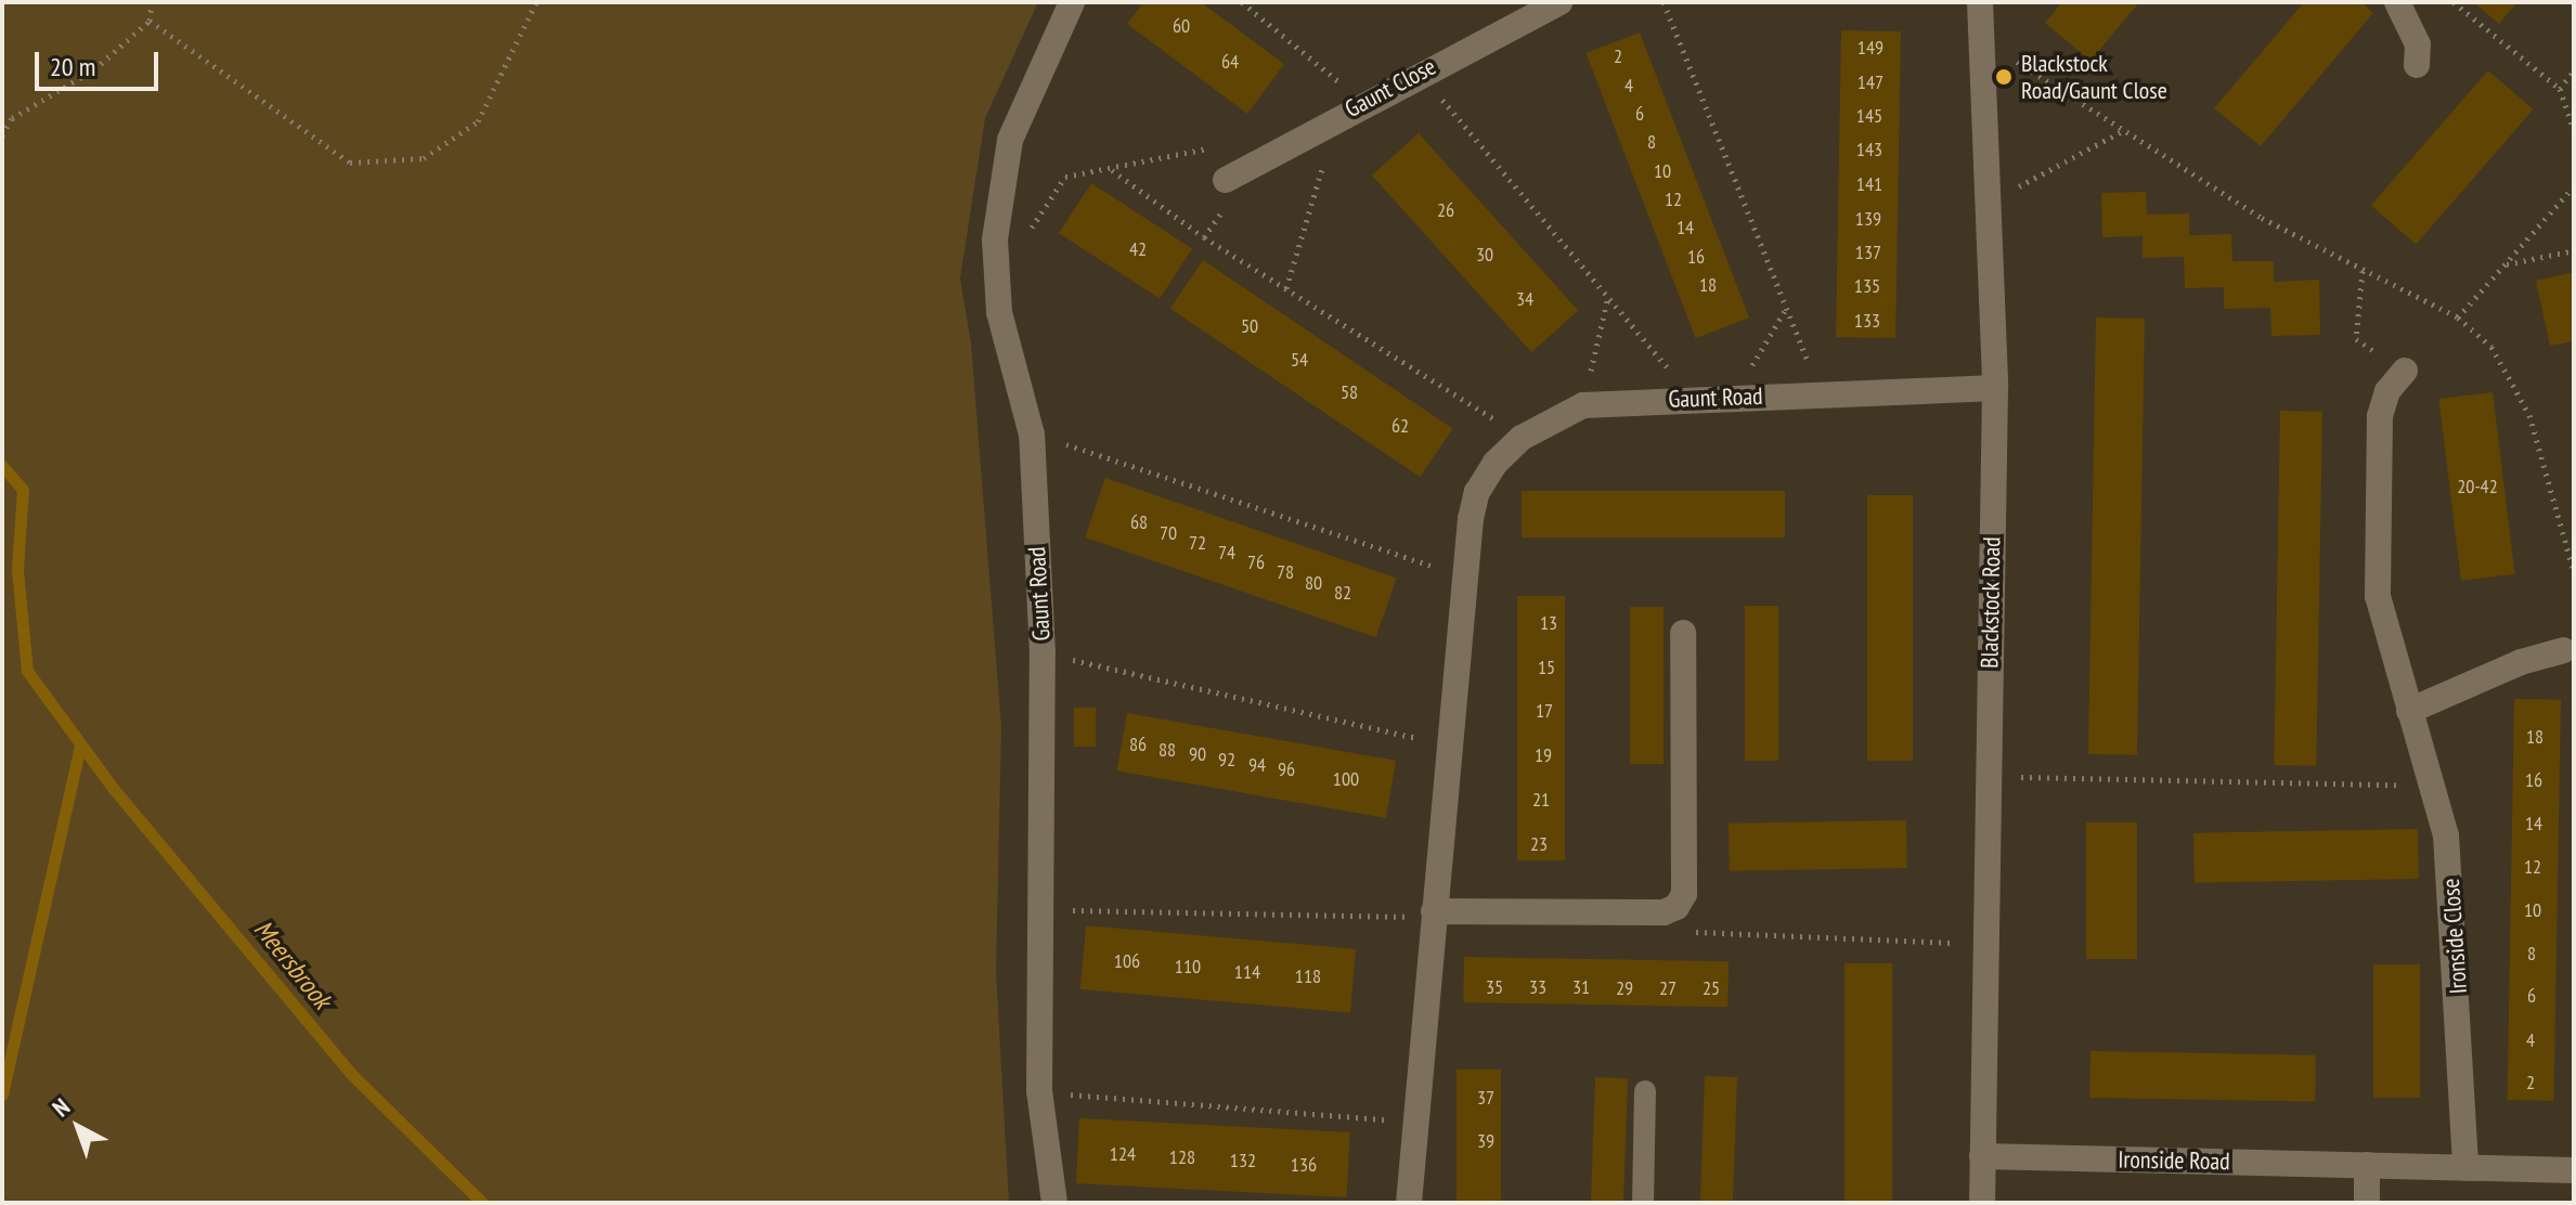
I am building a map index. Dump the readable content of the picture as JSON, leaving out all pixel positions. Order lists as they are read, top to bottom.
{
  "streets": {
    "street": [
      "Gaunt Close",
      "Gaunt Road",
      "Blackstock Road",
      "Ironside Close",
      "Ironside Road"
    ]
  },
  "crossings": [
    ["Gaunt Road", "Blackstock Road"],
    ["Blackstock Road", "Ironside Road"],
    ["Ironside Close", "Ironside Road"]
  ],
  "water": ["Meersbrook"],
  "places": ["Blackstock Road/Gaunt Close"],
  "house_numbers": [
    "60",
    "149",
    "2",
    "64",
    "147",
    "4",
    "6",
    "145",
    "8",
    "143",
    "10",
    "141",
    "12",
    "26",
    "139",
    "14",
    "42",
    "137",
    "30",
    "16",
    "18",
    "135",
    "34",
    "133",
    "50",
    "54",
    "58",
    "62",
    "20-42",
    "68",
    "70",
    "72",
    "74",
    "76",
    "78",
    "80",
    "82",
    "13",
    "15",
    "17",
    "18",
    "86",
    "88",
    "90",
    "19",
    "92",
    "94",
    "96",
    "100",
    "16",
    "21",
    "14",
    "23",
    "12",
    "10",
    "8",
    "106",
    "110",
    "114",
    "118",
    "35",
    "33",
    "31",
    "29",
    "27",
    "25",
    "6",
    "4",
    "2",
    "37",
    "39",
    "124",
    "128",
    "132",
    "136"
  ],
  "scale_bar": "20 m",
  "north": "top left"
}
